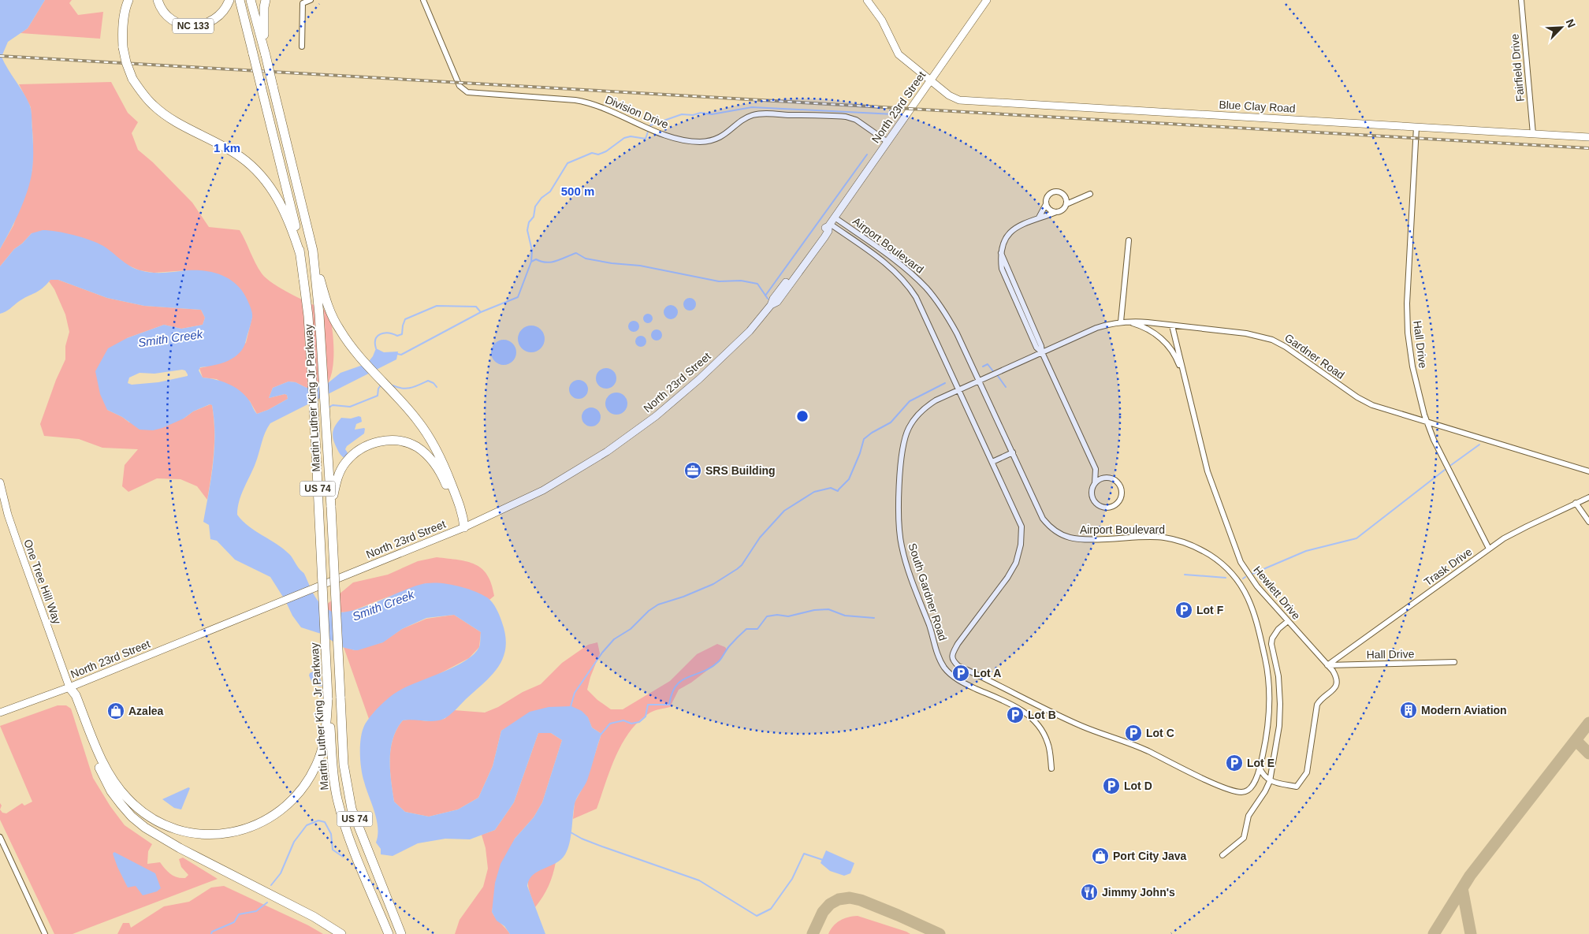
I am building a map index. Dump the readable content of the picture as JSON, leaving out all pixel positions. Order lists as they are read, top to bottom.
{
  "streets": {
    "highway": ["NC 133", "Martin Luther King Jr Parkway", "US 74"],
    "main road": ["Blue Clay Road", "North 23rd Street", "One Tree Hill Way"],
    "street": [
      "Fairfield Drive",
      "Division Drive",
      "Airport Boulevard",
      "Hall Drive",
      "Gardner Road",
      "Trask Drive",
      "South Gardner Road",
      "Hewlett Drive"
    ]
  },
  "crossings": [
    ["Fairfield Drive", "Blue Clay Road"],
    ["Blue Clay Road", "North 23rd Street"],
    ["Blue Clay Road", "Hall Drive"],
    ["North 23rd Street", "Division Drive"],
    ["North 23rd Street", "Airport Boulevard"],
    ["North 23rd Street", "One Tree Hill Way"],
    ["Airport Boulevard", "Gardner Road"],
    ["Airport Boulevard", "South Gardner Road"],
    ["Hall Drive", "Gardner Road"],
    ["Hall Drive", "Trask Drive"],
    ["Hall Drive", "Hewlett Drive"],
    ["Gardner Road", "South Gardner Road"],
    ["Gardner Road", "Hewlett Drive"],
    ["Trask Drive", "Hewlett Drive"]
  ],
  "water": ["Smith Creek"],
  "places": {
    "office": ["SRS Building"],
    "parking": [
      "Lot F",
      "Lot A",
      "Lot B",
      "Lot C",
      "Lot E",
      "Lot D"
    ],
    "building": ["Modern Aviation"],
    "shop": ["Azalea", "Port City Java"],
    "restaurant": ["Jimmy John's"]
  },
  "north": "top right",
  "rings": ["1 km", "500 m"]
}
